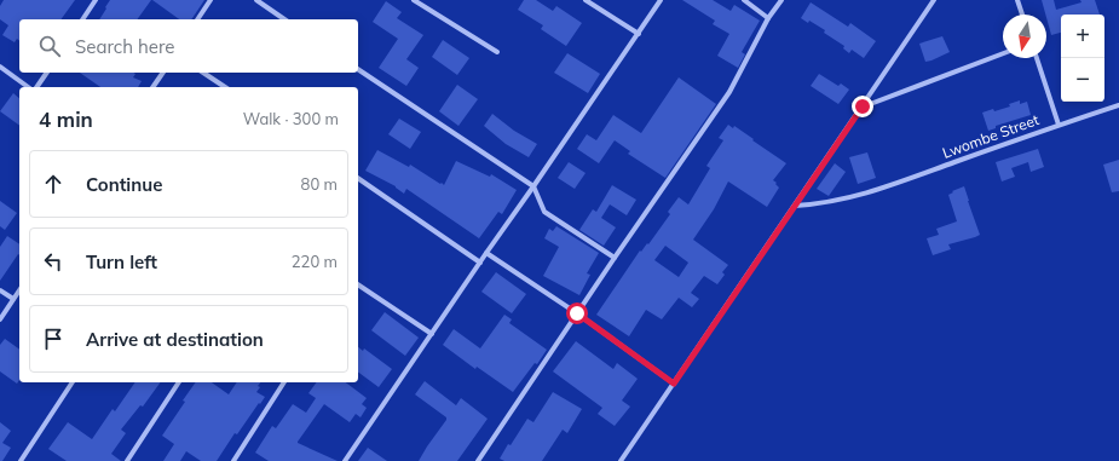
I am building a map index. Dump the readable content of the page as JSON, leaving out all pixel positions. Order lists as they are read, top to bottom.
{
  "streets": {
    "street": ["Lwombe Street"]
  },
  "north": "bottom",
  "page": {
    "map_buttons": ["+", "−"],
    "search": "Search here",
    "heading": ["4 min", "Walk · 300 m"],
    "list": [
      ["Continue", "80 m"],
      ["Turn left", "220 m"],
      "Arrive at destination"
    ]
  }
}
